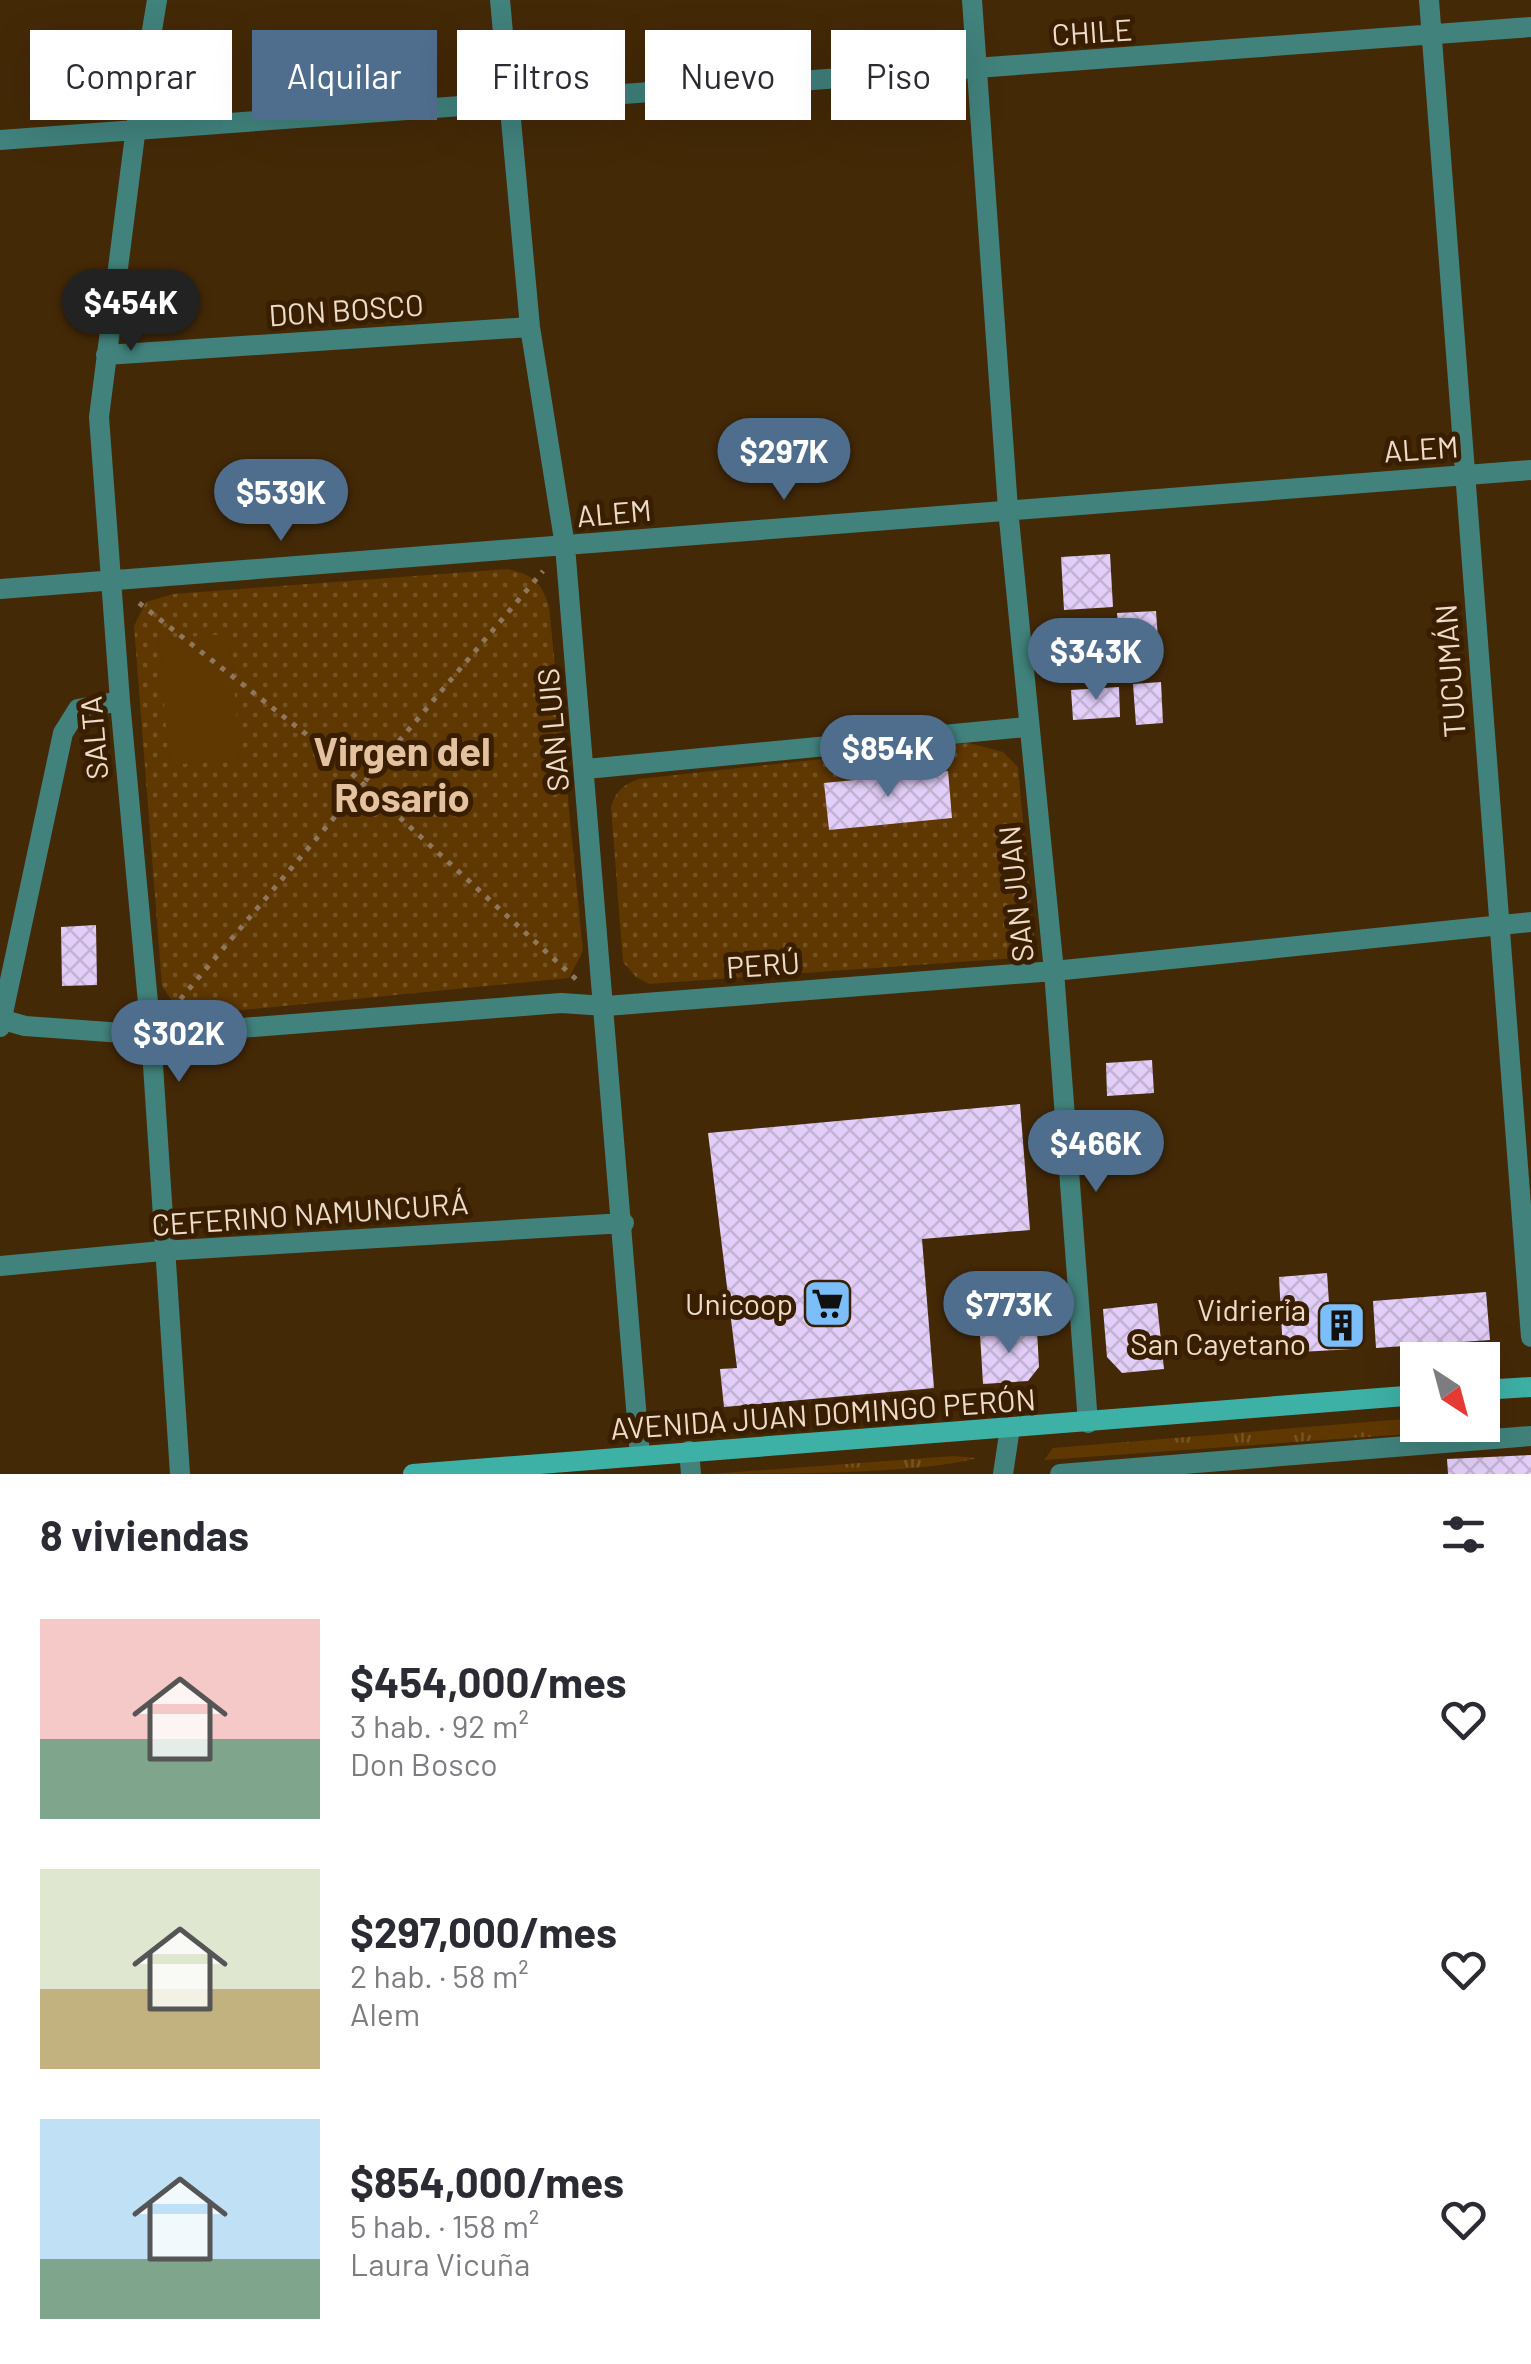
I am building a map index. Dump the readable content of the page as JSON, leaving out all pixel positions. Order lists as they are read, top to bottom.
{
  "streets": {
    "main road": ["AVENIDA JUAN DOMINGO PERÓN"],
    "street": [
      "CHILE",
      "DON BOSCO",
      "ALEM",
      "TUCUMÁN",
      "SAN LUIS",
      "SALTA",
      "SAN JUAN",
      "PERÚ",
      "CEFERINO NAMUNCURÁ"
    ]
  },
  "crossings": [
    ["CHILE", "TUCUMÁN"],
    ["CHILE", "SALTA"],
    ["CHILE", "SAN JUAN"],
    ["DON BOSCO", "SAN LUIS"],
    ["DON BOSCO", "SALTA"],
    ["ALEM", "TUCUMÁN"],
    ["ALEM", "SAN LUIS"],
    ["ALEM", "SALTA"],
    ["ALEM", "SAN JUAN"],
    ["TUCUMÁN", "PERÚ"],
    ["SAN LUIS", "PERÚ"],
    ["SAN LUIS", "CEFERINO NAMUNCURÁ"],
    ["SAN LUIS", "AVENIDA JUAN DOMINGO PERÓN"],
    ["SALTA", "PERÚ"],
    ["SALTA", "CEFERINO NAMUNCURÁ"],
    ["SAN JUAN", "PERÚ"],
    ["SAN JUAN", "AVENIDA JUAN DOMINGO PERÓN"]
  ],
  "districts": ["Virgen del Rosario"],
  "places": {
    "supermarket": ["Unicoop"],
    "building": ["Vidriería San Cayetano"]
  },
  "north": "bottom right",
  "page": {
    "chip": [
      "Comprar",
      "Alquilar",
      "Filtros",
      "Nuevo",
      "Piso"
    ],
    "price": [
      "$454K",
      "$297K",
      "$539K",
      "$343K",
      "$854K",
      "$302K",
      "$466K",
      "$773K"
    ],
    "heading": "8 viviendas",
    "list": [
      {
        "name": "$454,000/mes",
        "note": "3 hab. · 92 m² · Don Bosco"
      },
      {
        "name": "$297,000/mes",
        "note": "2 hab. · 58 m² · Alem"
      },
      {
        "name": "$854,000/mes",
        "note": "5 hab. · 158 m² · Laura Vicuña"
      }
    ]
  }
}
